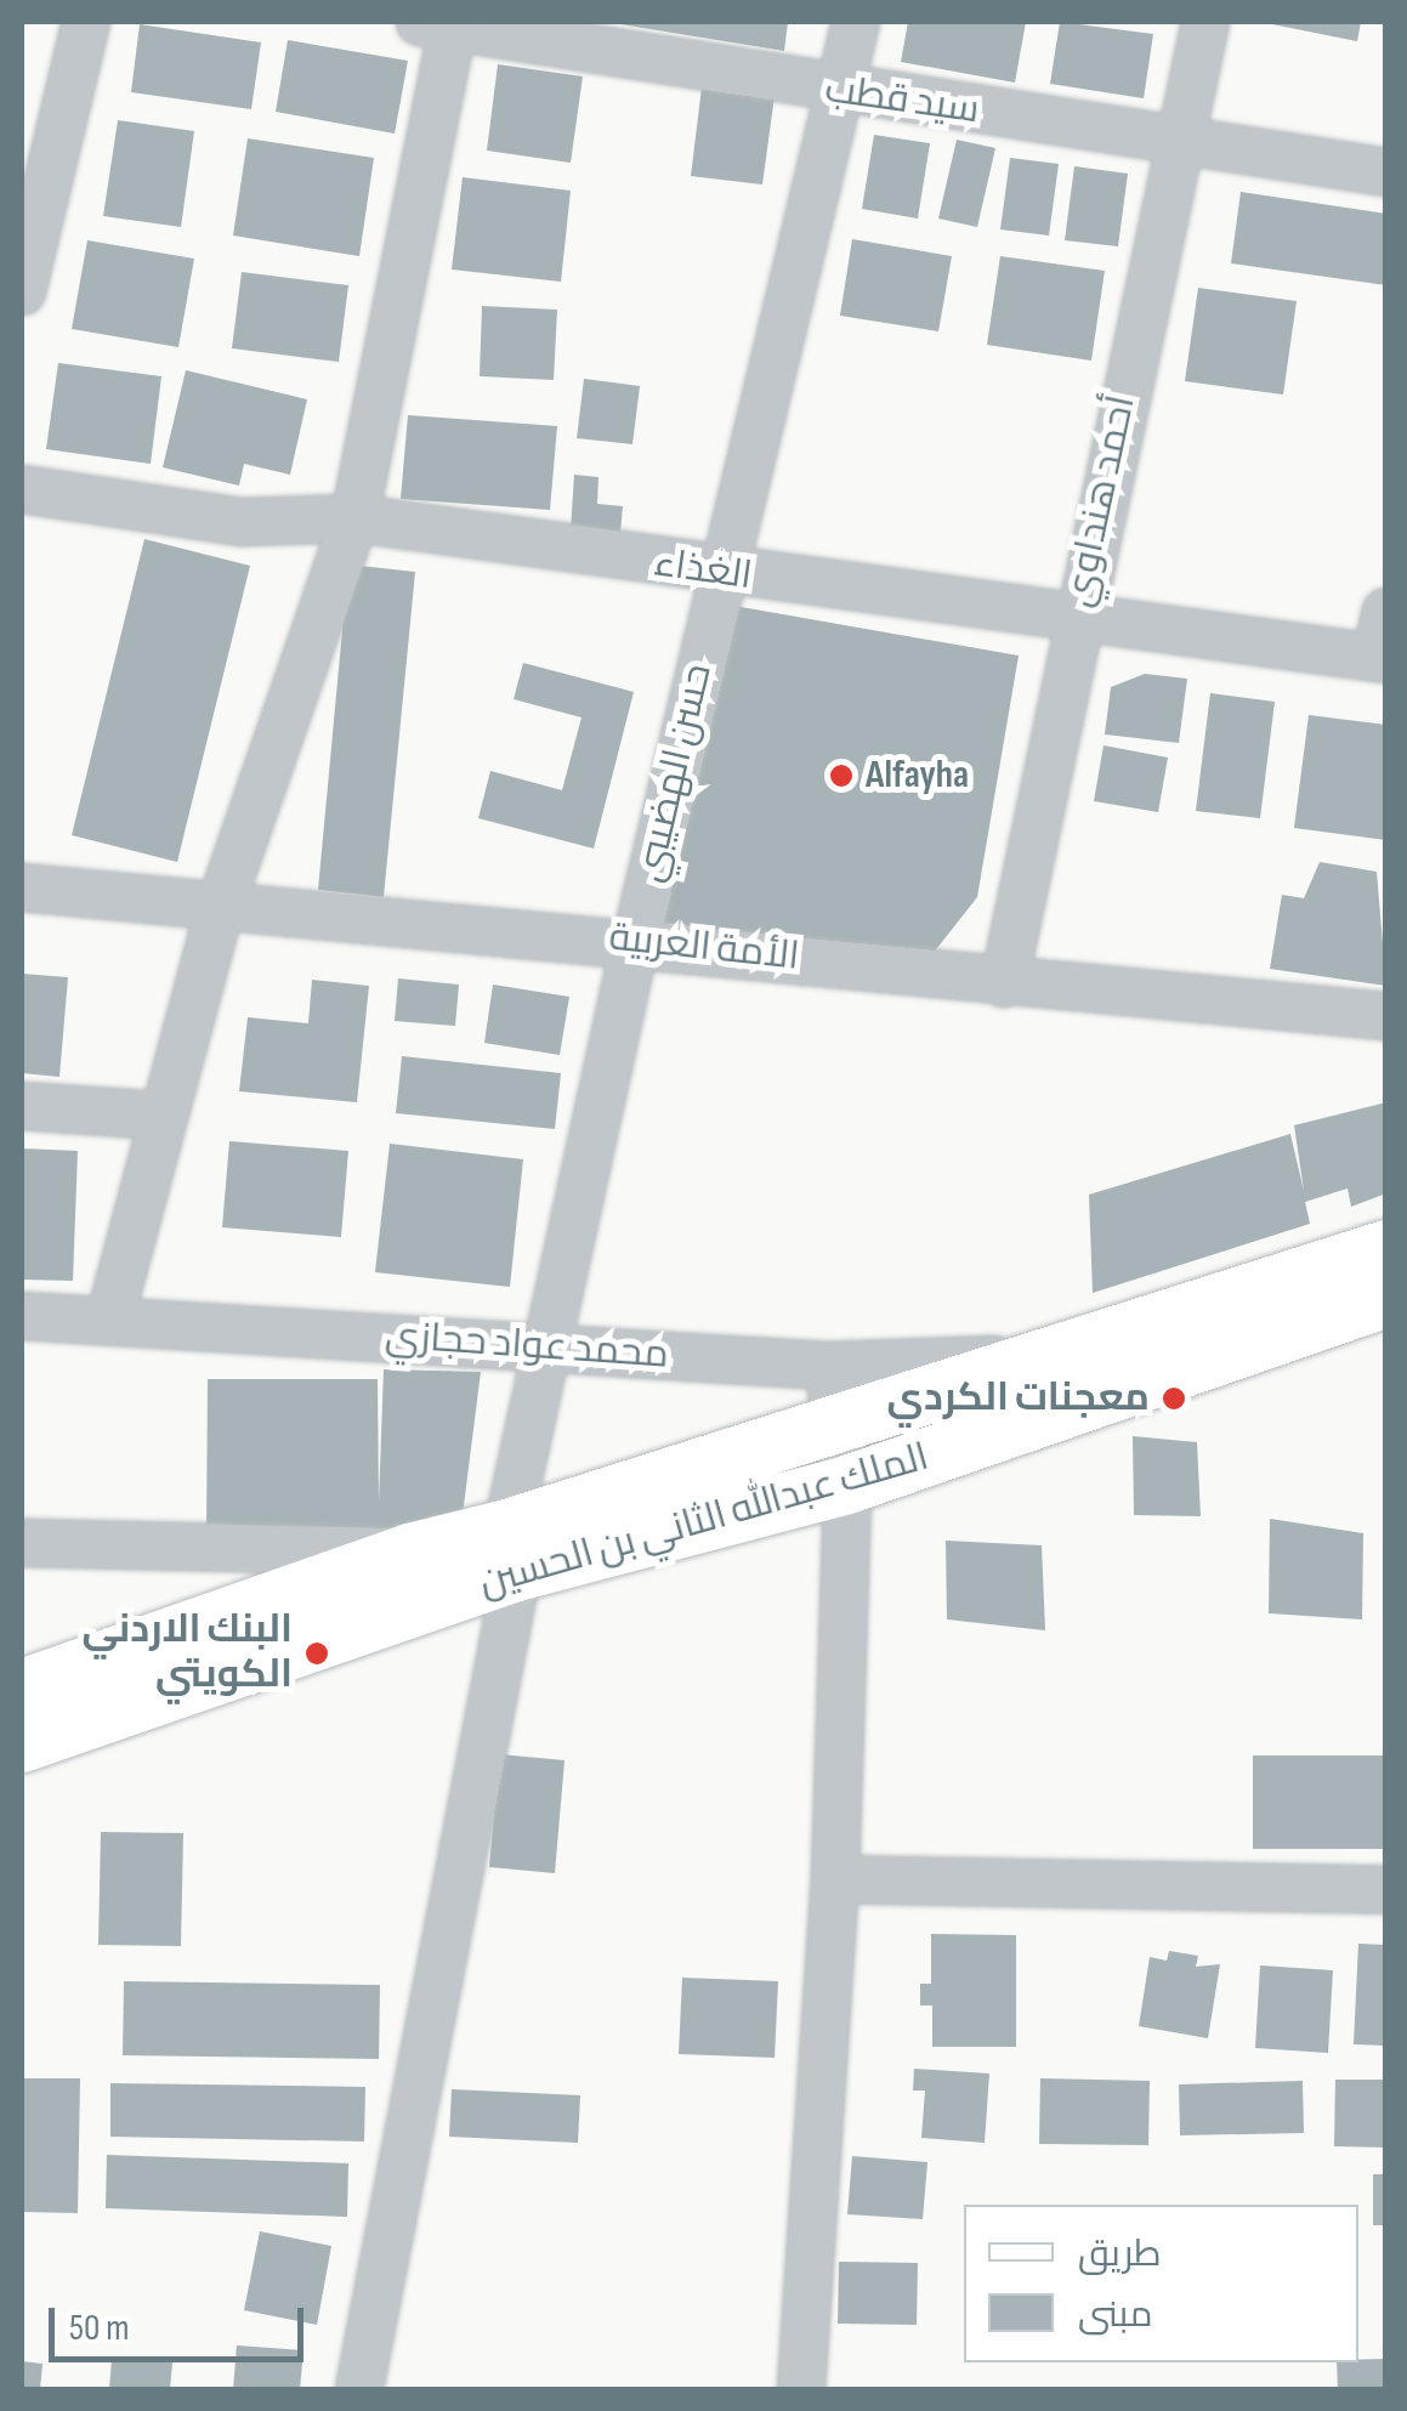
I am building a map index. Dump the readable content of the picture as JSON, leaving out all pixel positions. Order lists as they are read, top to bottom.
{
  "streets": {
    "main road": ["الملك عبدالله الثاني بن الحسين"],
    "street": [
      "سيد قطب",
      "أحمد هنداوي",
      "الغذاء",
      "حسن الهضيبي",
      "الأمة العربية",
      "محمد عواد حجازي"
    ]
  },
  "crossings": [
    ["سيد قطب", "أحمد هنداوي"],
    ["سيد قطب", "حسن الهضيبي"],
    ["أحمد هنداوي", "الغذاء"],
    ["أحمد هنداوي", "الأمة العربية"],
    ["الغذاء", "حسن الهضيبي"],
    ["حسن الهضيبي", "الأمة العربية"],
    ["حسن الهضيبي", "محمد عواد حجازي"],
    ["حسن الهضيبي", "الملك عبدالله الثاني بن الحسين"],
    ["محمد عواد حجازي", "الملك عبدالله الثاني بن الحسين"]
  ],
  "places": ["Alfayha", "معجنات الكردي", "البنك الاردني الكويتي"],
  "legend": ["طريق", "مبنى"],
  "scale_bar": "50 m"
}
